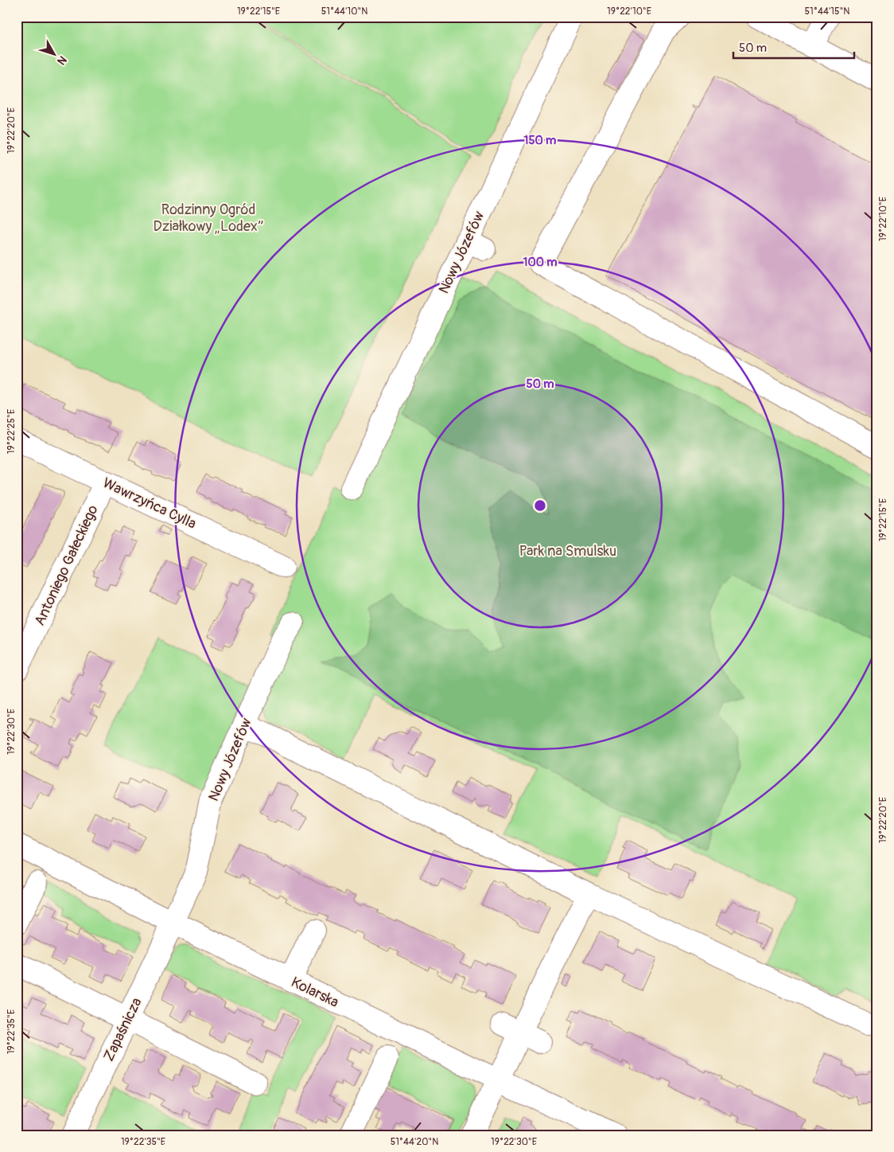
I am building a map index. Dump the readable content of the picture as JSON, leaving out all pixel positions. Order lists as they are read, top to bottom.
{
  "streets": {
    "street": [
      "Nowy Józefów",
      "Wawrzyńca Cylla",
      "Antoniego Gałeckiego",
      "Kolarska",
      "Zapaśnicza"
    ]
  },
  "crossings": [
    ["Nowy Józefów", "Kolarska"],
    ["Nowy Józefów", "Zapaśnicza"],
    ["Wawrzyńca Cylla", "Antoniego Gałeckiego"],
    ["Kolarska", "Zapaśnicza"]
  ],
  "parks": ["Rodzinny Ogród Działkowy „Lodex”", "Park na Smulsku"],
  "scale_bar": "50 m",
  "north": "bottom right",
  "coordinates": [
    "19°22'15\"E",
    "51°44'10\"N",
    "19°22'10\"E",
    "51°44'15\"N",
    "19°22'20\"E",
    "19°22'25\"E",
    "19°22'30\"E",
    "19°22'35\"E",
    "51°44'20\"N"
  ],
  "rings": ["150 m", "100 m", "50 m"]
}
